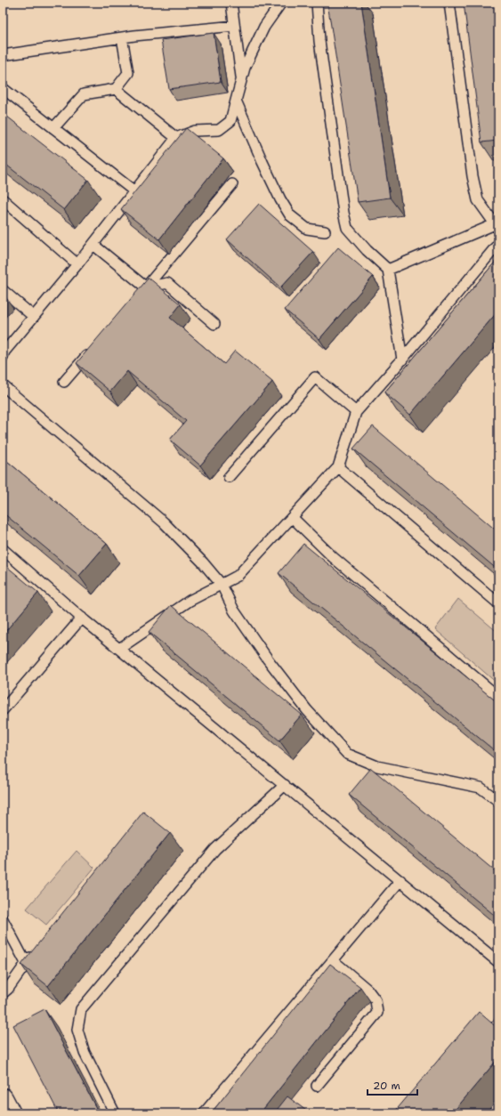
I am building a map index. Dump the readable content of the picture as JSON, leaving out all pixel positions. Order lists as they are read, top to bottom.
{
  "scale_bar": "20 m"
}
